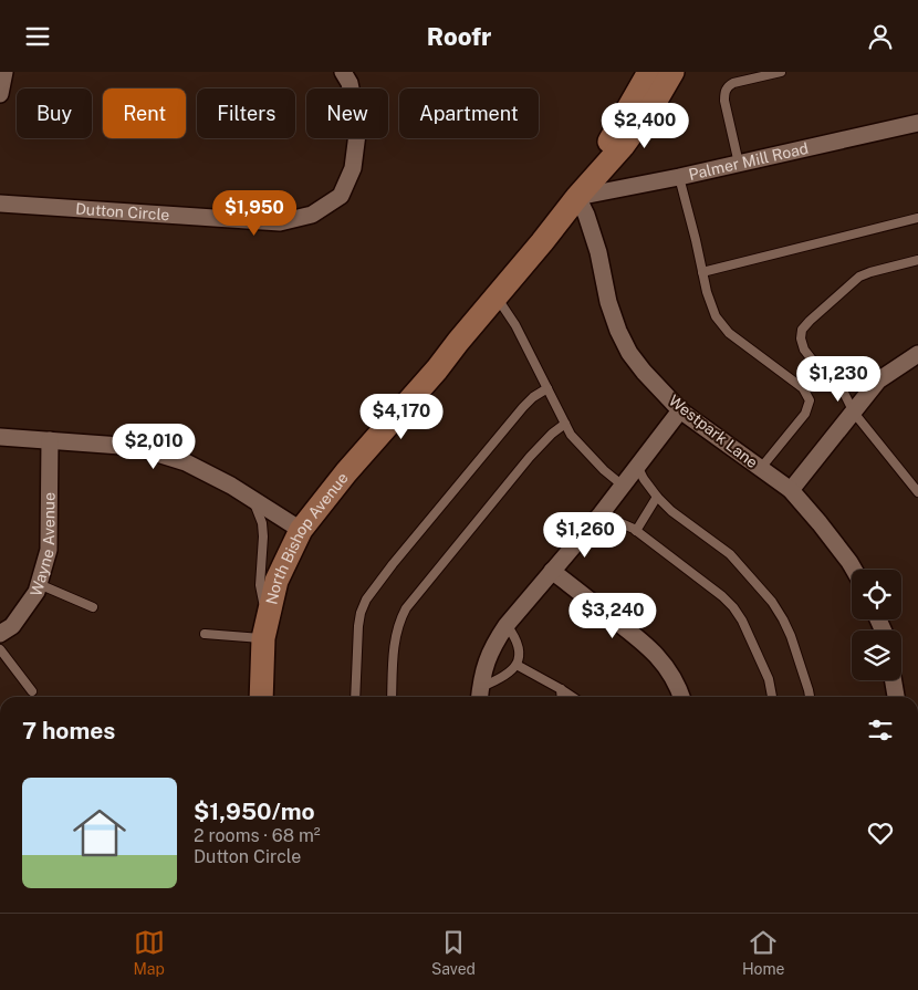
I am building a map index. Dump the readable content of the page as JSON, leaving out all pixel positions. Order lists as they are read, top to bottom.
{
  "streets": {
    "main road": ["North Bishop Avenue"],
    "street": [
      "Palmer Mill Road",
      "Dutton Circle",
      "Westpark Lane",
      "Wayne Avenue"
    ]
  },
  "crossings": [
    ["Palmer Mill Road", "Westpark Lane"],
    ["Palmer Mill Road", "North Bishop Avenue"],
    ["Westpark Lane", "North Bishop Avenue"]
  ],
  "page": {
    "header": "Roofr",
    "chip": [
      "Buy",
      "Rent",
      "Filters",
      "New",
      "Apartment"
    ],
    "price": [
      "$2,400",
      "$1,950",
      "$1,230",
      "$4,170",
      "$2,010",
      "$1,260",
      "$3,240"
    ],
    "heading": "7 homes",
    "list": [
      {
        "name": "$1,950/mo",
        "note": "2 rooms · 68 m² · Dutton Circle"
      }
    ],
    "tabs": ["Map", "Saved", "Home"]
  }
}
